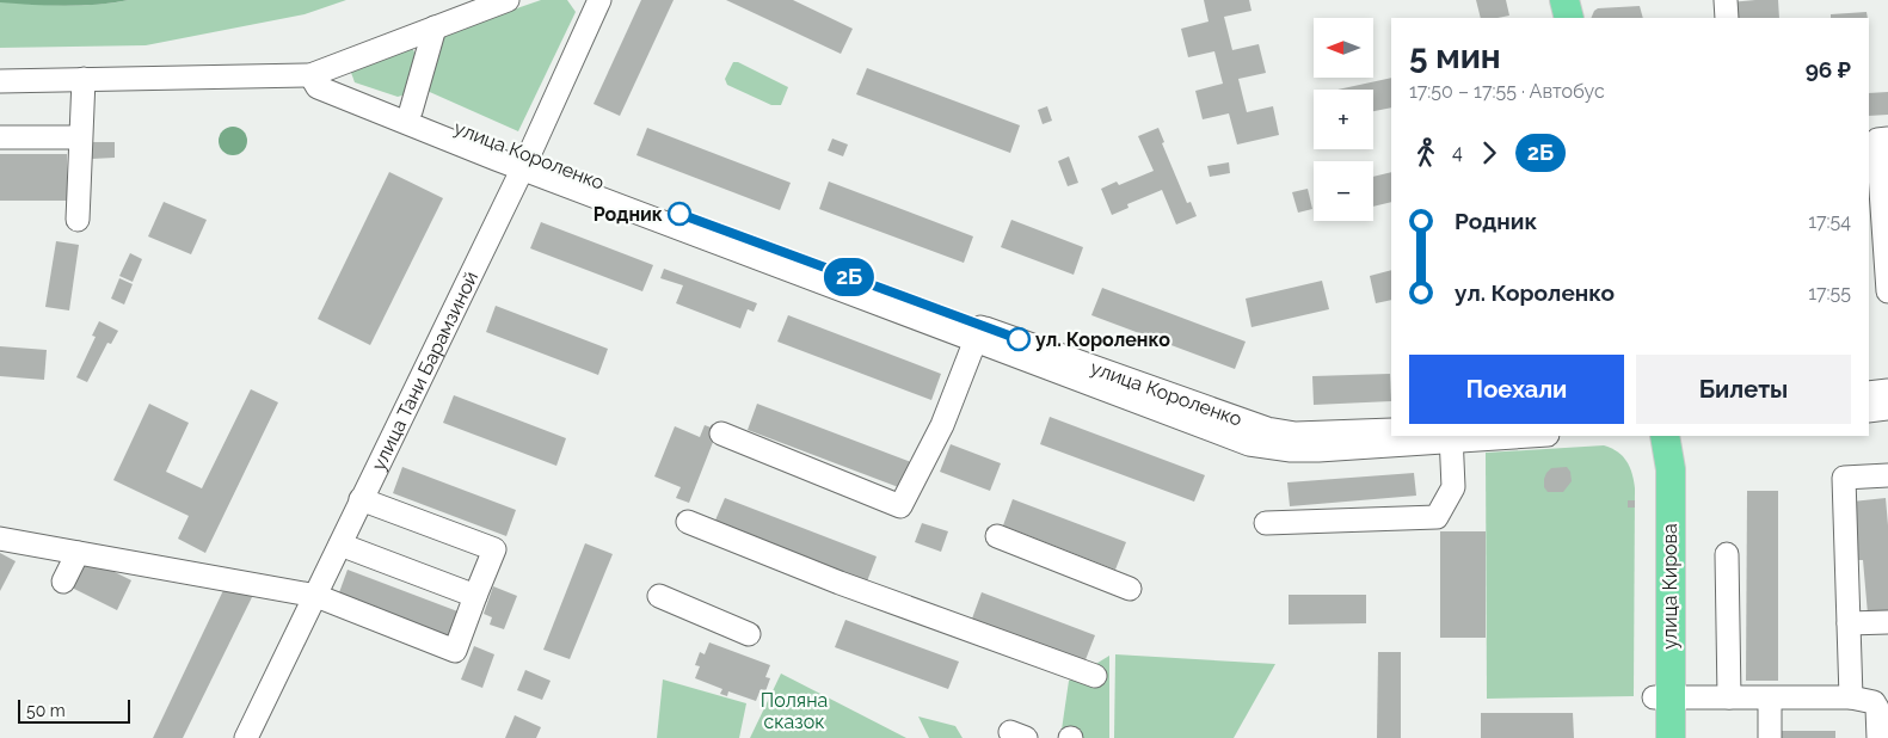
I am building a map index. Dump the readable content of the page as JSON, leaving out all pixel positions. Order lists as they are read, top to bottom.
{
  "streets": {
    "main road": ["улица Кирова"],
    "street": ["улица Короленко", "улица Тани Барамзиной"]
  },
  "crossings": [
    ["улица Короленко", "улица Тани Барамзиной"]
  ],
  "parks": ["Поляна сказок"],
  "places": ["Родник", "ул. Короленко"],
  "lines": ["bus line 2Б"],
  "scale_bar": "50 m",
  "north": "left",
  "page": {
    "on_map": "2Б",
    "map_buttons": ["+", "−"],
    "heading": ["5 мин", "17:50 – 17:55 · Автобус", "96 ₽"],
    "legs": ["4", "2Б"],
    "list": [
      {
        "name": "Родник",
        "value": "17:54"
      },
      {
        "name": "ул. Короленко",
        "value": "17:55"
      }
    ],
    "buttons": ["Поехали", "Билеты"],
    "scale": "50 m"
  }
}
